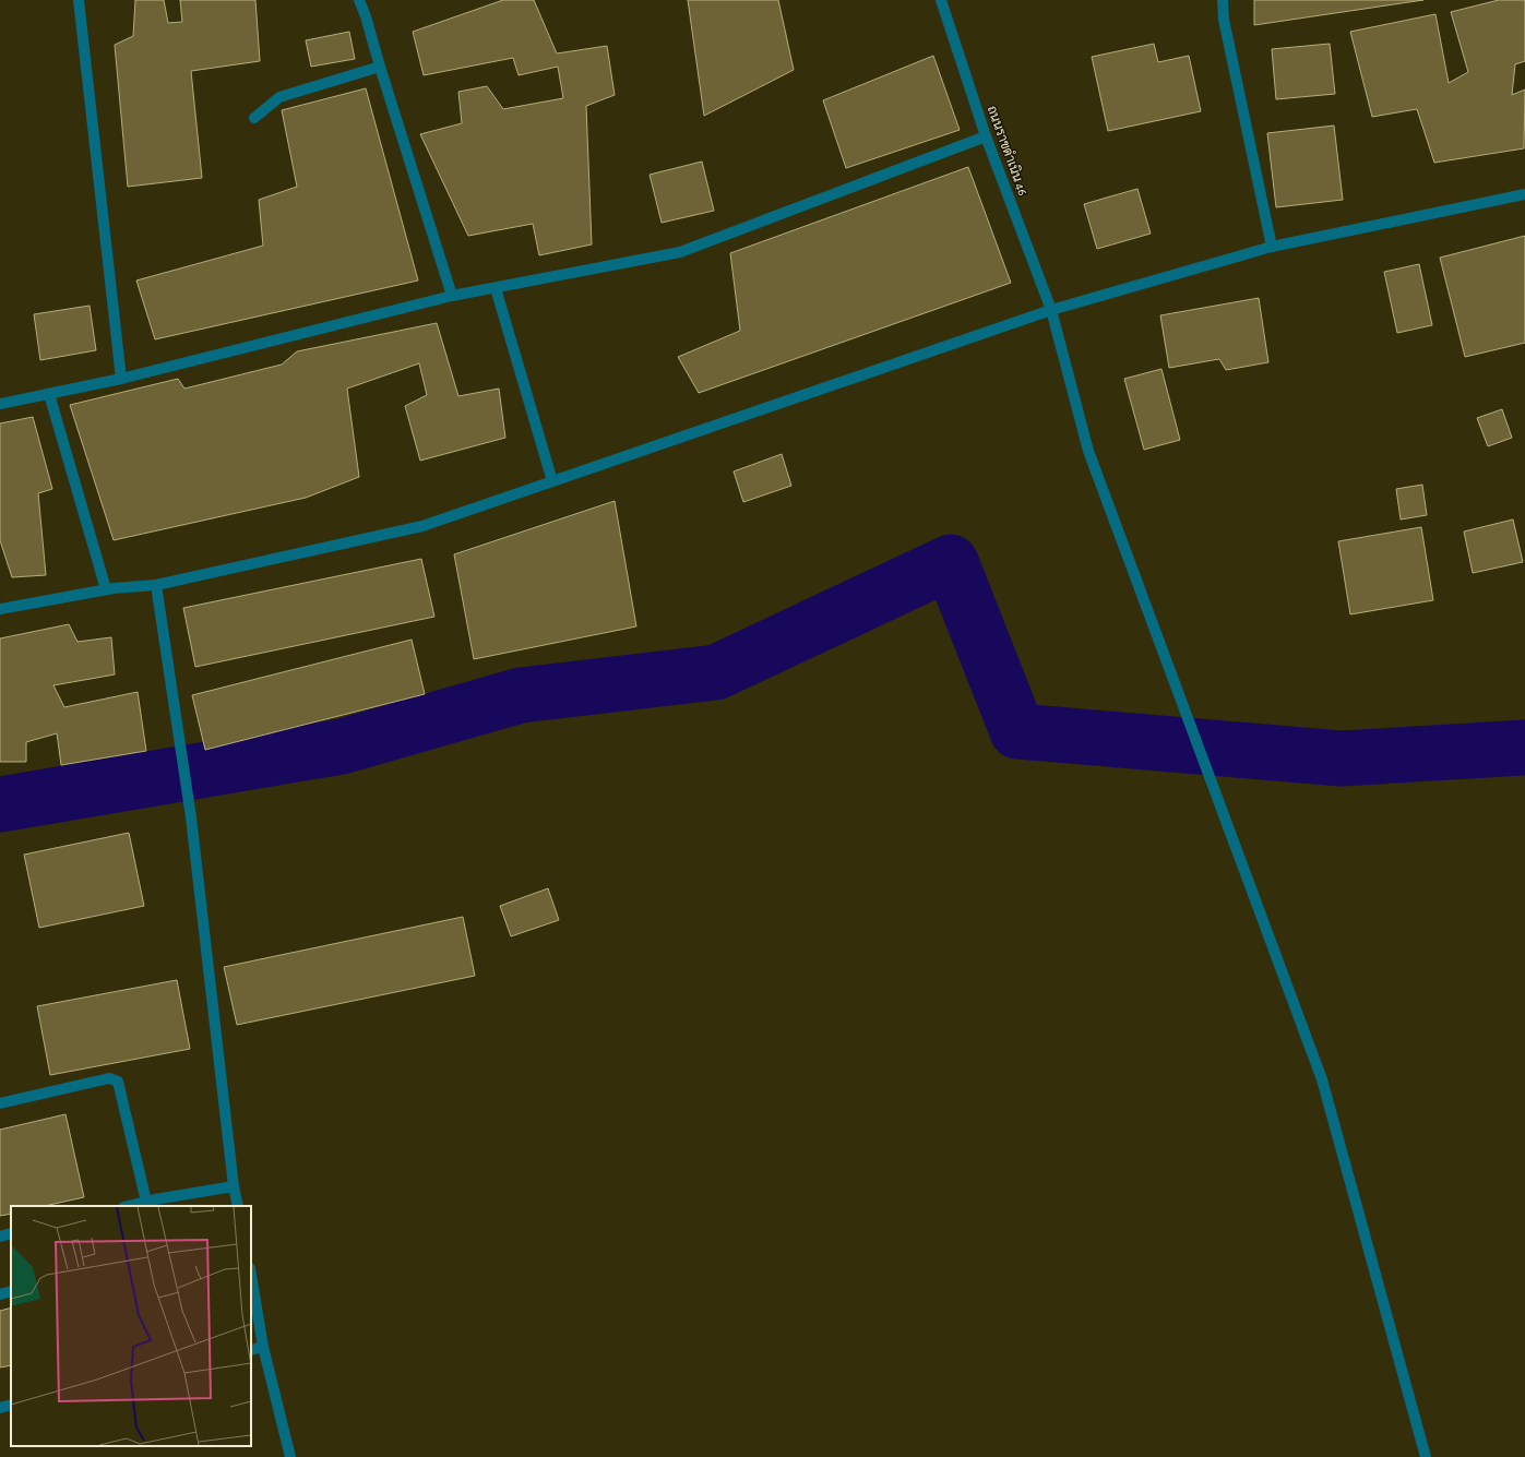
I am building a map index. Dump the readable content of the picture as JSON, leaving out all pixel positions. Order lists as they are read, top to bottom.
{
  "streets": {
    "street": ["ถนนราขดำเนิน 46"]
  }
}
